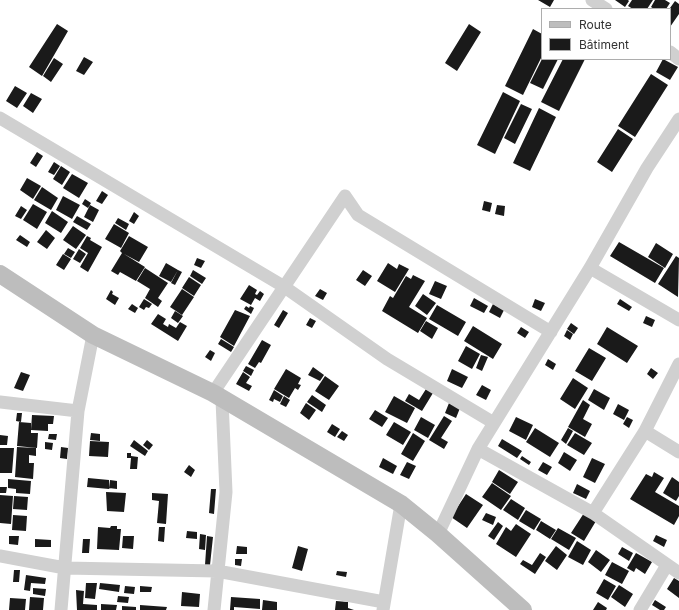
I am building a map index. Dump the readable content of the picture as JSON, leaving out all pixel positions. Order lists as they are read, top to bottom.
{
  "legend": ["Route", "Bâtiment"]
}
